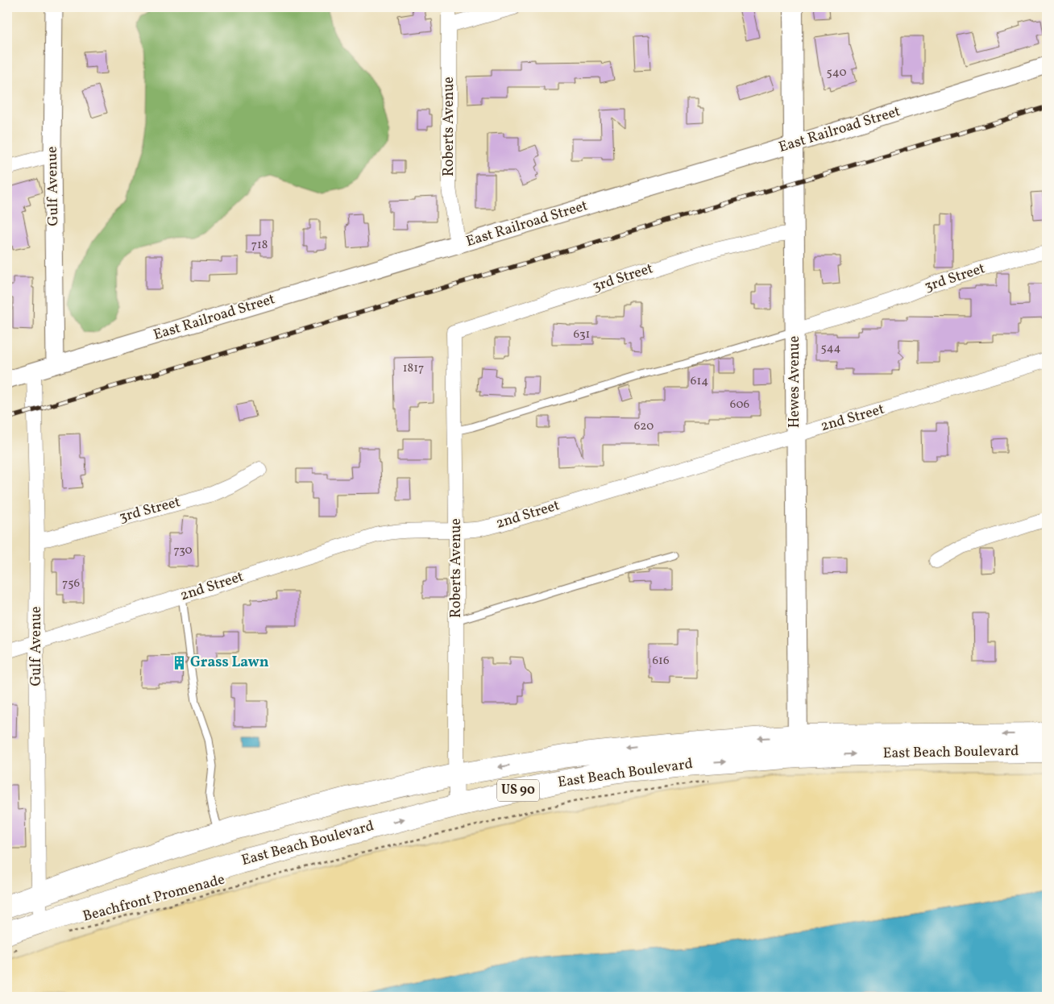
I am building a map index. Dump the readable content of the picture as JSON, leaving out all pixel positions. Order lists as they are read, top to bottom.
{
  "streets": {
    "main road": ["Hewes Avenue", "East Beach Boulevard", "US 90"],
    "street": [
      "Roberts Avenue",
      "East Railroad Street",
      "Gulf Avenue",
      "3rd Street",
      "2nd Street"
    ],
    "path": ["Beachfront Promenade"]
  },
  "crossings": [
    ["Roberts Avenue", "East Railroad Street"],
    ["Roberts Avenue", "3rd Street"],
    ["Roberts Avenue", "2nd Street"],
    ["Roberts Avenue", "East Beach Boulevard"],
    ["East Railroad Street", "Gulf Avenue"],
    ["East Railroad Street", "Hewes Avenue"],
    ["Gulf Avenue", "3rd Street"],
    ["Gulf Avenue", "2nd Street"],
    ["Gulf Avenue", "East Beach Boulevard"],
    ["3rd Street", "Hewes Avenue"],
    ["Hewes Avenue", "2nd Street"],
    ["Hewes Avenue", "East Beach Boulevard"]
  ],
  "places": {
    "building": ["Grass Lawn"]
  },
  "house_numbers": [
    "540",
    "718",
    "631",
    "544",
    "1817",
    "614",
    "606",
    "620",
    "730",
    "756",
    "616"
  ]
}
